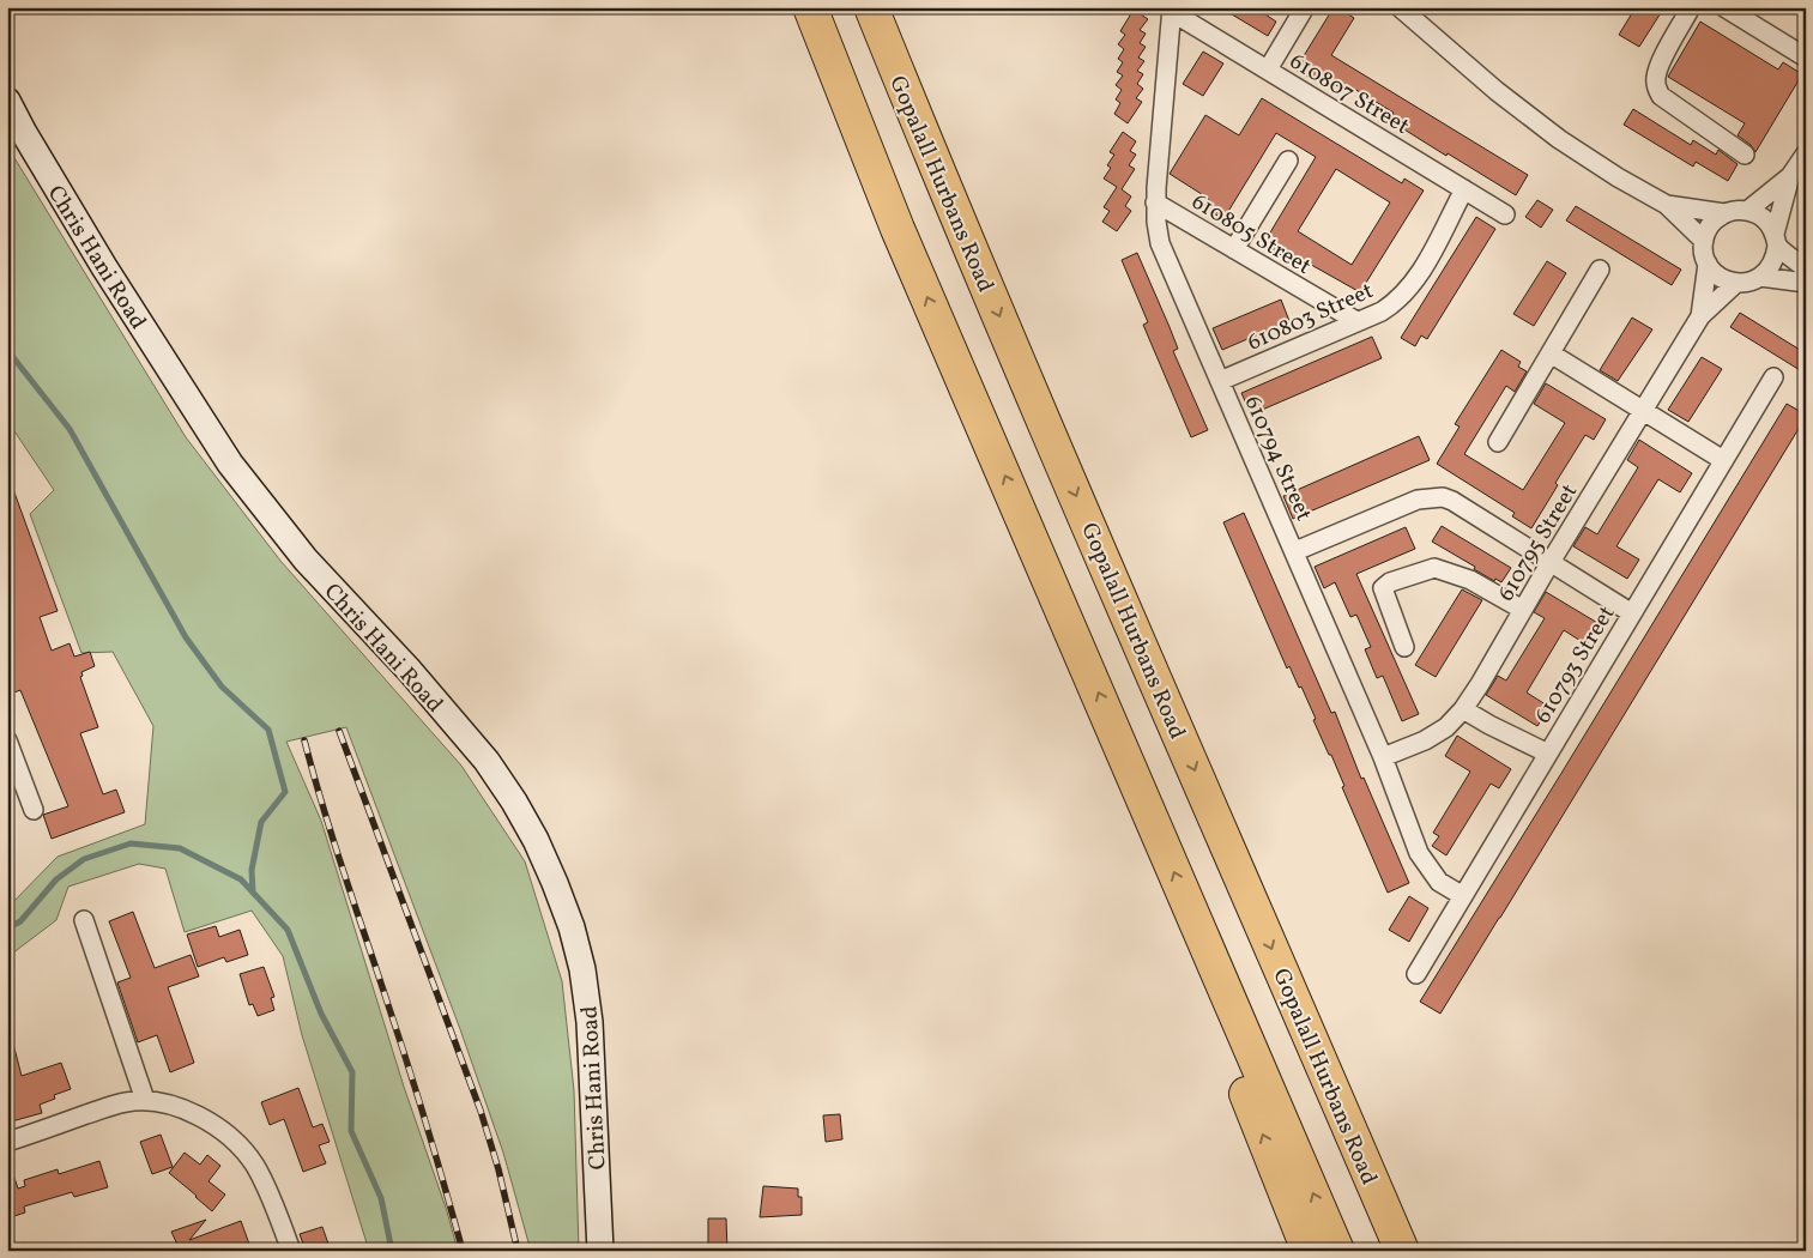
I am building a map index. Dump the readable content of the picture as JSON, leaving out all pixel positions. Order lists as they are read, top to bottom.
{
  "streets": {
    "highway": ["Gopalall Hurbans Road"],
    "street": [
      "610807 Street",
      "610805 Street",
      "Chris Hani Road",
      "610803 Street",
      "610794 Street",
      "610795 Street",
      "610793 Street"
    ]
  },
  "crossings": [
    ["610807 Street", "610803 Street"],
    ["610807 Street", "610794 Street"],
    ["610805 Street", "610803 Street"],
    ["610805 Street", "610794 Street"],
    ["610803 Street", "610794 Street"],
    ["610794 Street", "610795 Street"],
    ["610794 Street", "610793 Street"]
  ]
}
